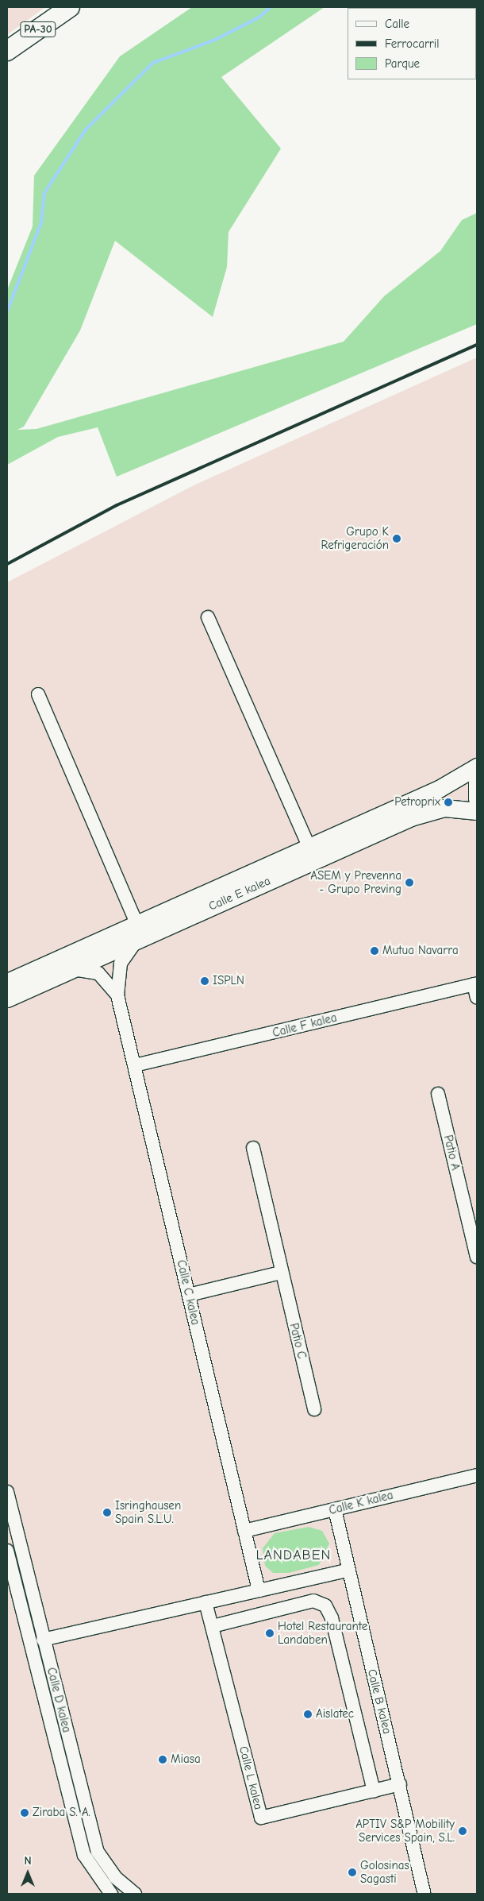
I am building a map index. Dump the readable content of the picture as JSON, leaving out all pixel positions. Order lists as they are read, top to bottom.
{
  "streets": {
    "highway": ["PA-30"],
    "main road": ["Calle E kalea"],
    "street": [
      "Calle F kalea",
      "Patio A",
      "Calle C kalea",
      "Patio C",
      "Calle K kalea",
      "Calle D kalea",
      "Calle B kalea",
      "Calle L kalea"
    ]
  },
  "crossings": [
    ["Calle F kalea", "Calle C kalea"],
    ["Calle C kalea", "Calle K kalea"],
    ["Calle K kalea", "Calle B kalea"],
    ["Calle B kalea", "Calle L kalea"]
  ],
  "districts": ["LANDABEN"],
  "places": [
    "Grupo K Refrigeración",
    "Petroprix",
    "ASEM y Prevenna - Grupo Preving",
    "Mutua Navarra",
    "ISPLN",
    "Isringhausen Spain S.L.U.",
    "Hotel Restaurante Landaben",
    "Aislatec",
    "Miasa",
    "Ziraba S. A.",
    "APTIV S&P Mobility Services Spain, S.L.",
    "Golosinas Sagasti"
  ],
  "legend": ["Calle", "Ferrocarril", "Parque"],
  "north": "top"
}
